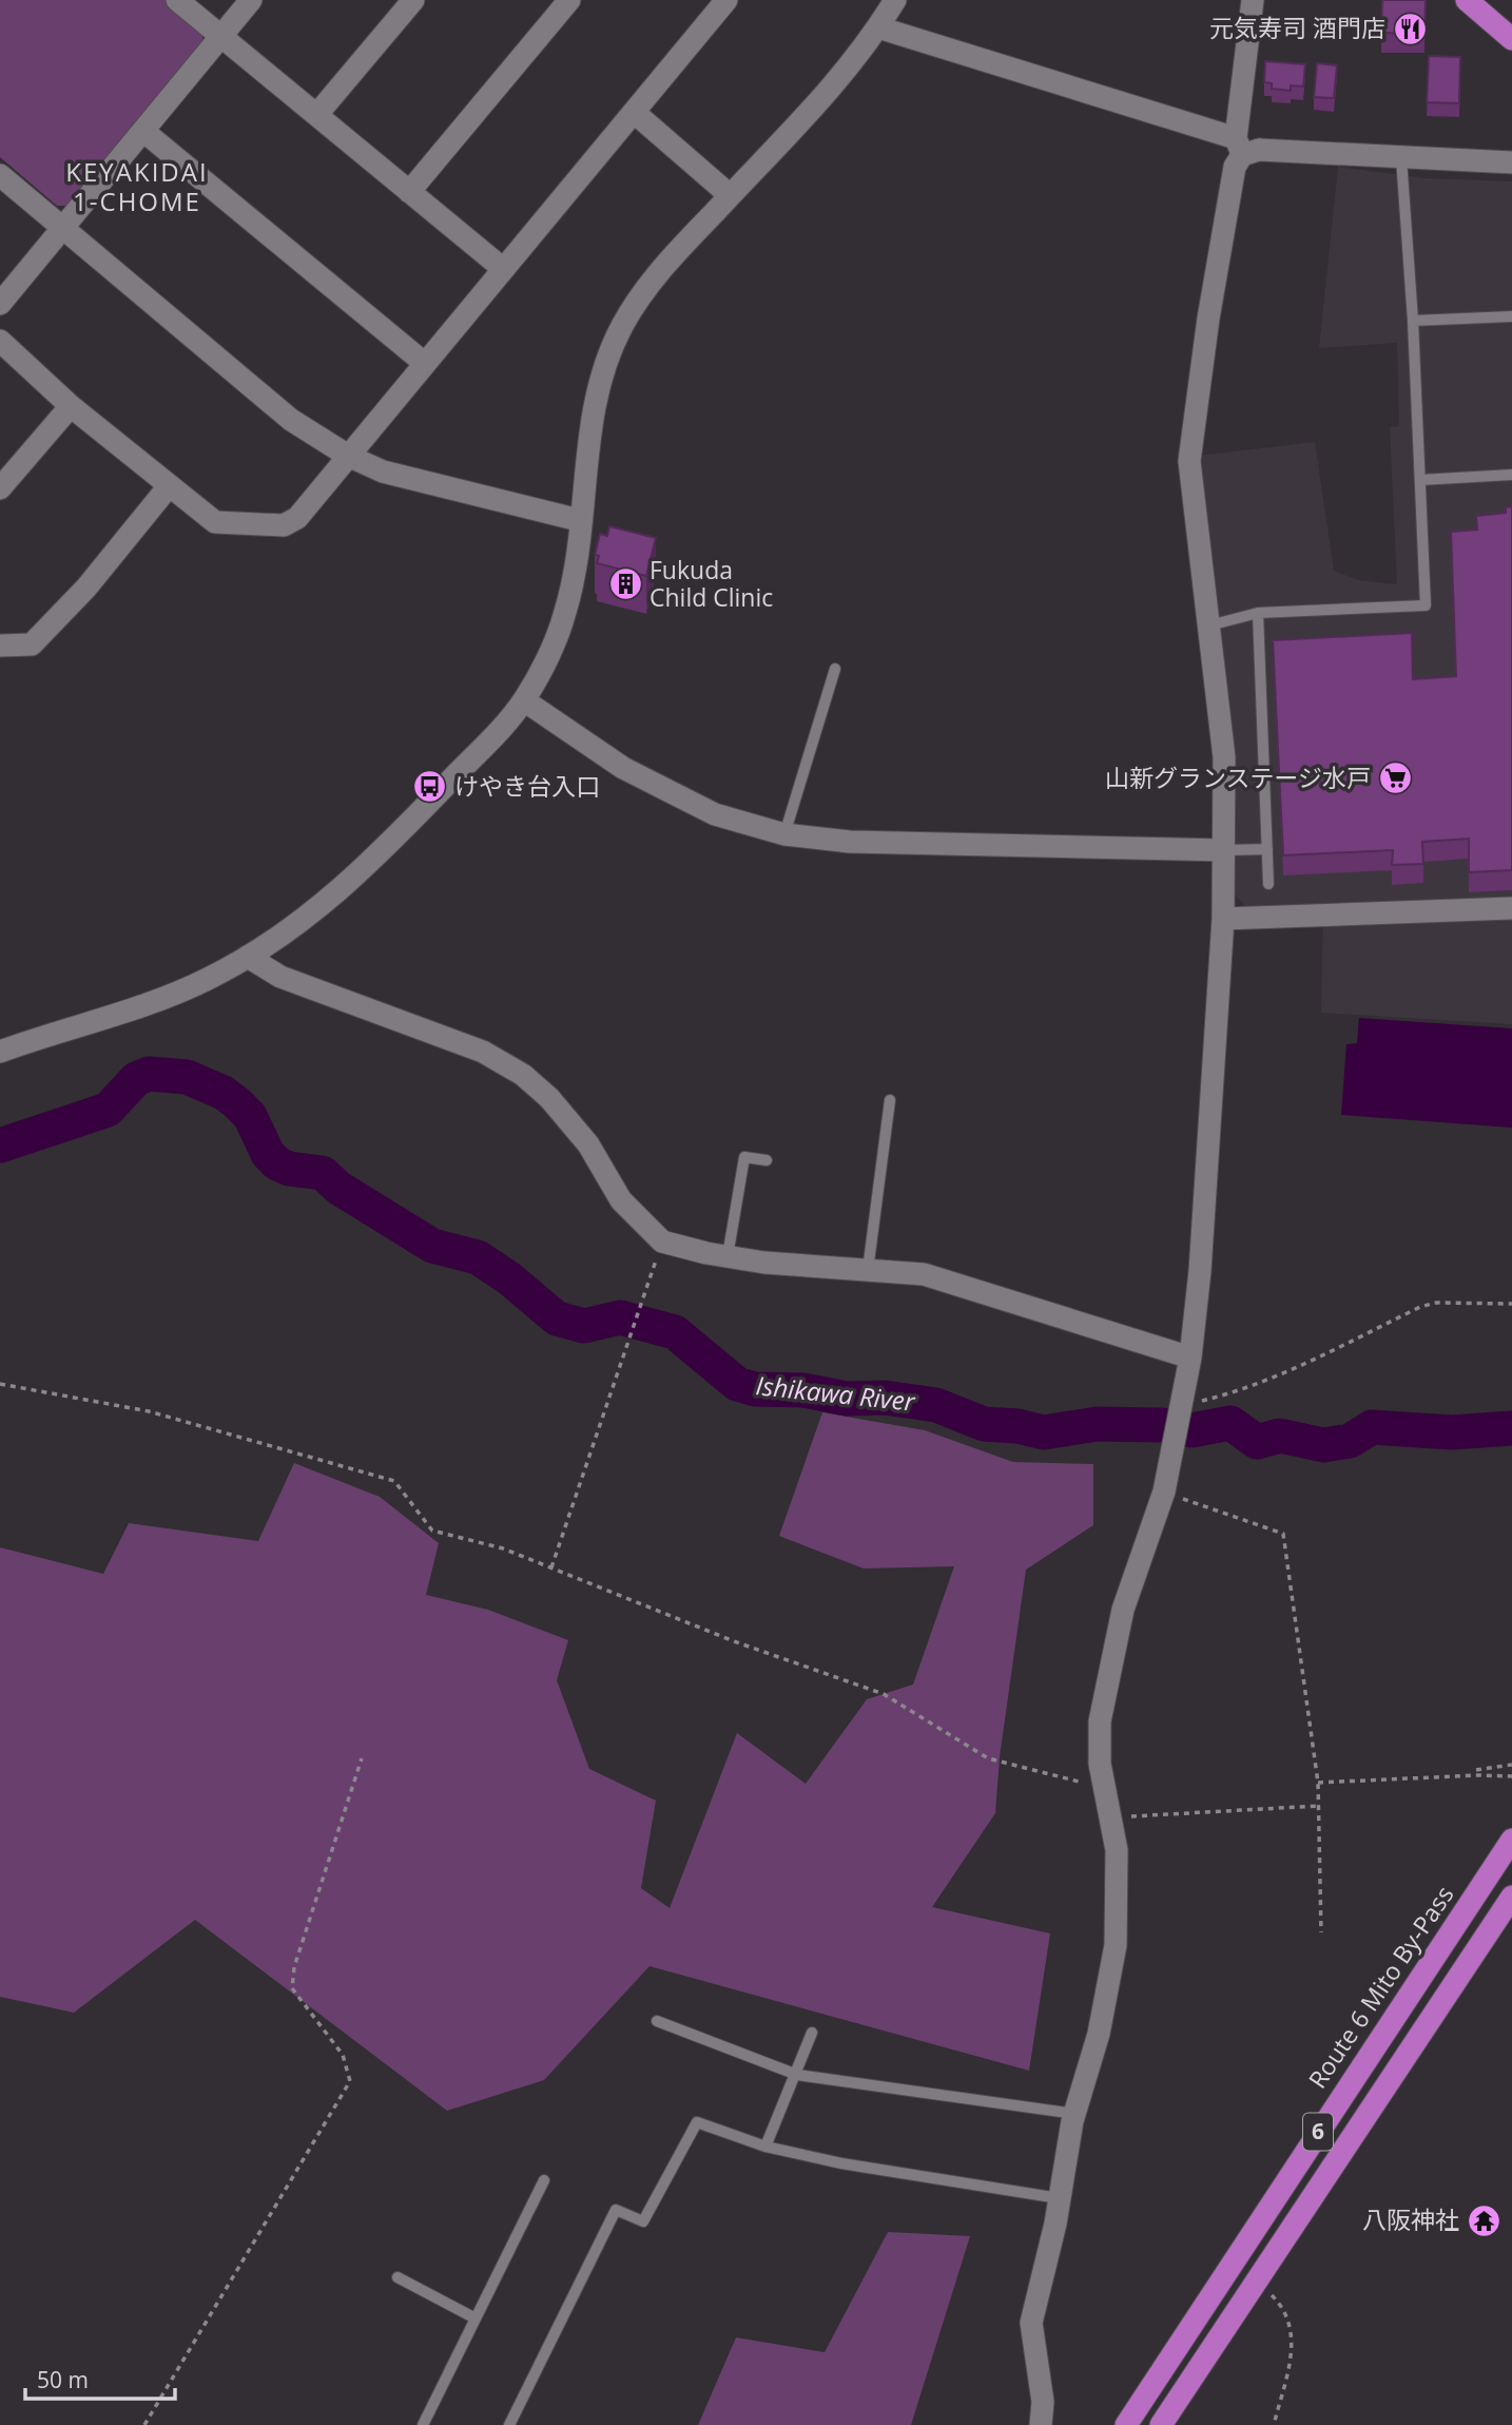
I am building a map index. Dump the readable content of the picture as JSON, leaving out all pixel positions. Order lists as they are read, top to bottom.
{
  "streets": {
    "highway": ["Route 6 Mito By-Pass", "6"]
  },
  "districts": ["KEYAKIDAI 1-CHOME"],
  "water": ["Ishikawa River"],
  "places": {
    "restaurant": ["元気寿司 酒門店"],
    "building": ["Fukuda Child Clinic"],
    "supermarket": ["山新グランステージ水戸"],
    "bus stop": ["けやき台入口"],
    "temple": ["八阪神社"]
  },
  "scale_bar": "50 m"
}
